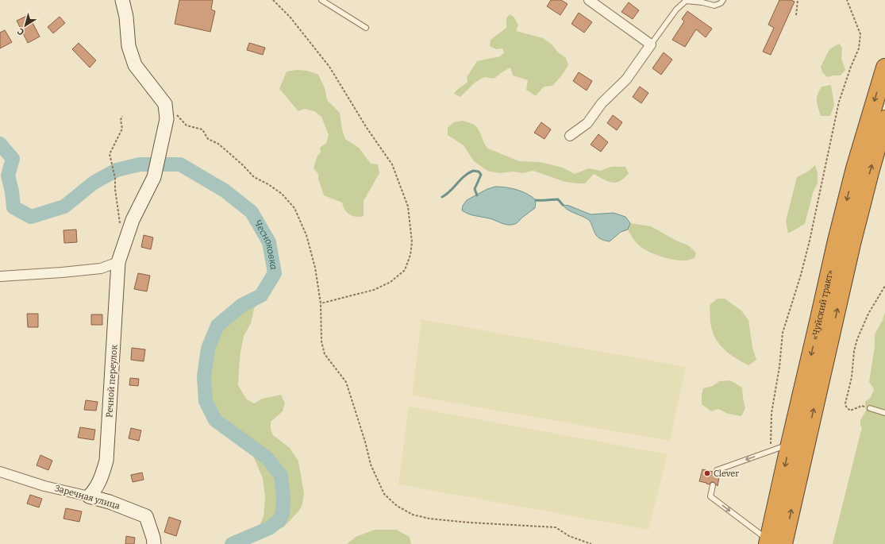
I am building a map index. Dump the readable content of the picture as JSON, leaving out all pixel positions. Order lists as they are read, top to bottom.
{
  "streets": {
    "highway": ["«Чуйский тракт»"],
    "street": ["Речной переулок", "Заречная улица"]
  },
  "crossings": [
    ["Речной переулок", "Заречная улица"]
  ],
  "water": ["Чесноковка"],
  "places": ["Clever"],
  "north": "bottom left"
}
